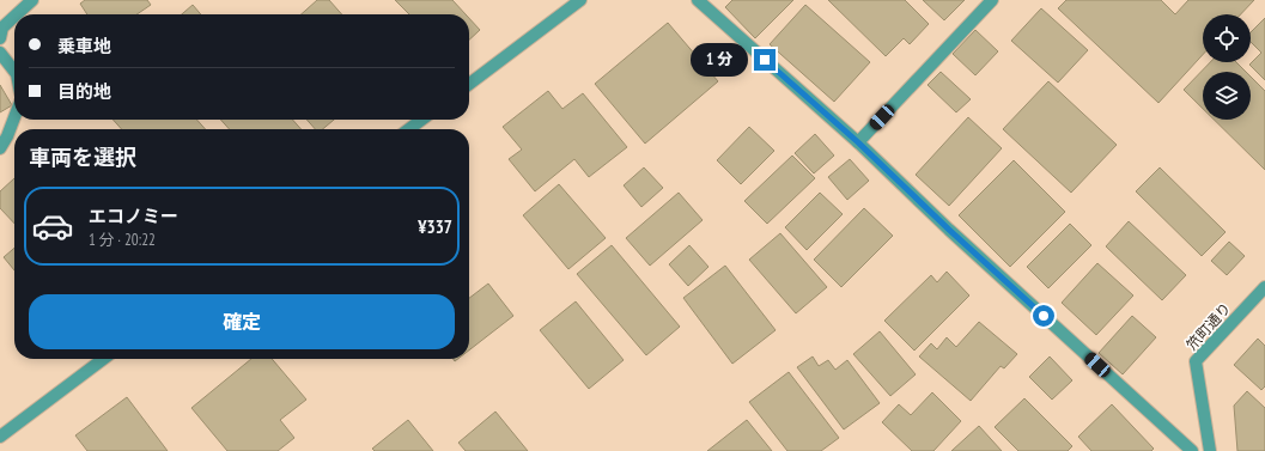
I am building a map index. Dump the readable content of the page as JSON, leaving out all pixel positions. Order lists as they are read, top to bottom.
{
  "streets": {
    "street": ["笊町通り"]
  },
  "page": {
    "banner": ["乗車地", "目的地"],
    "bubble": "1 分",
    "heading": "車両を選択",
    "list": [
      {
        "name": "エコノミー",
        "note": "1 分 · 20:22",
        "value": "¥337"
      }
    ],
    "buttons": "確定"
  }
}
